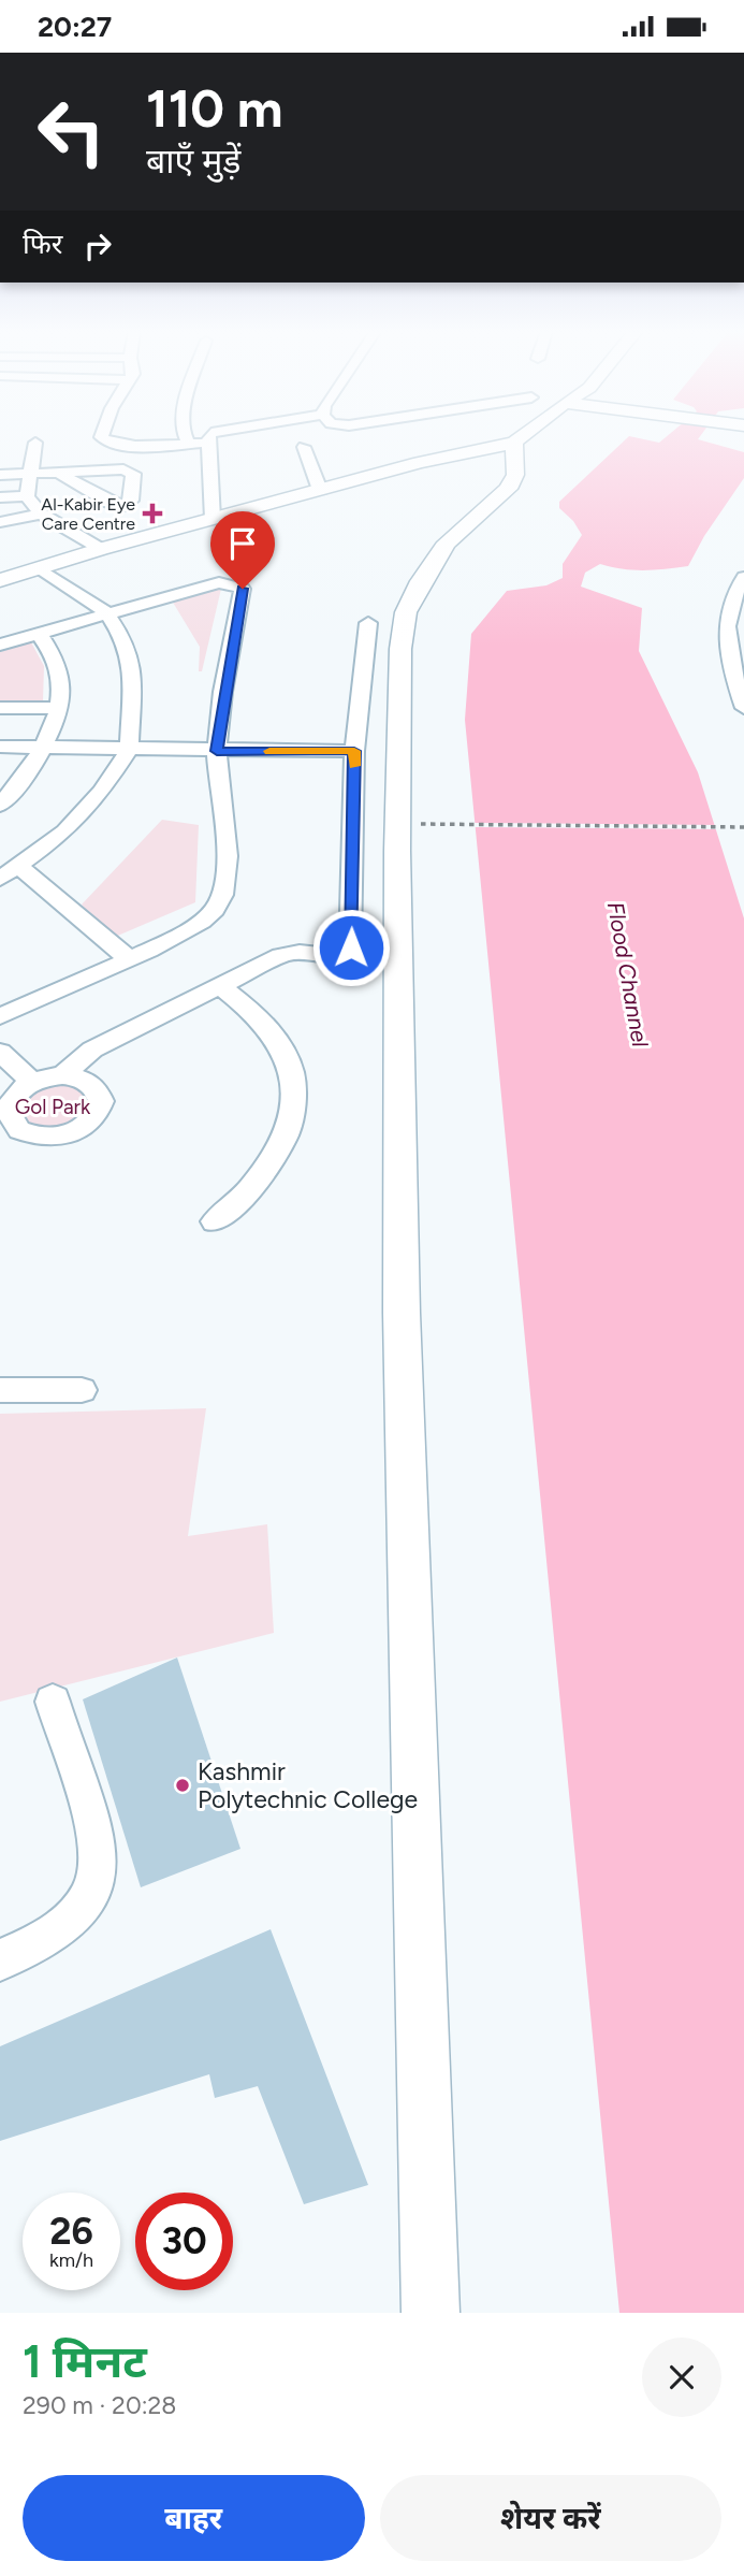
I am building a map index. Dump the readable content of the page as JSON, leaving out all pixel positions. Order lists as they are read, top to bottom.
{
  "water": ["Flood Channel"],
  "parks": ["Gol Park"],
  "places": {
    "health": ["Al-Kabir Eye Care Centre"],
    "other": ["Kashmir Polytechnic College"]
  },
  "page": {
    "status": "20:27",
    "turn": ["110 m", "बाएँ मुड़ें"],
    "then": "फिर",
    "speed": "26 km/h",
    "limit": "30",
    "heading": ["1 मिनट", "290 m · 20:28"],
    "buttons": ["बाहर", "शेयर करें"]
  }
}
